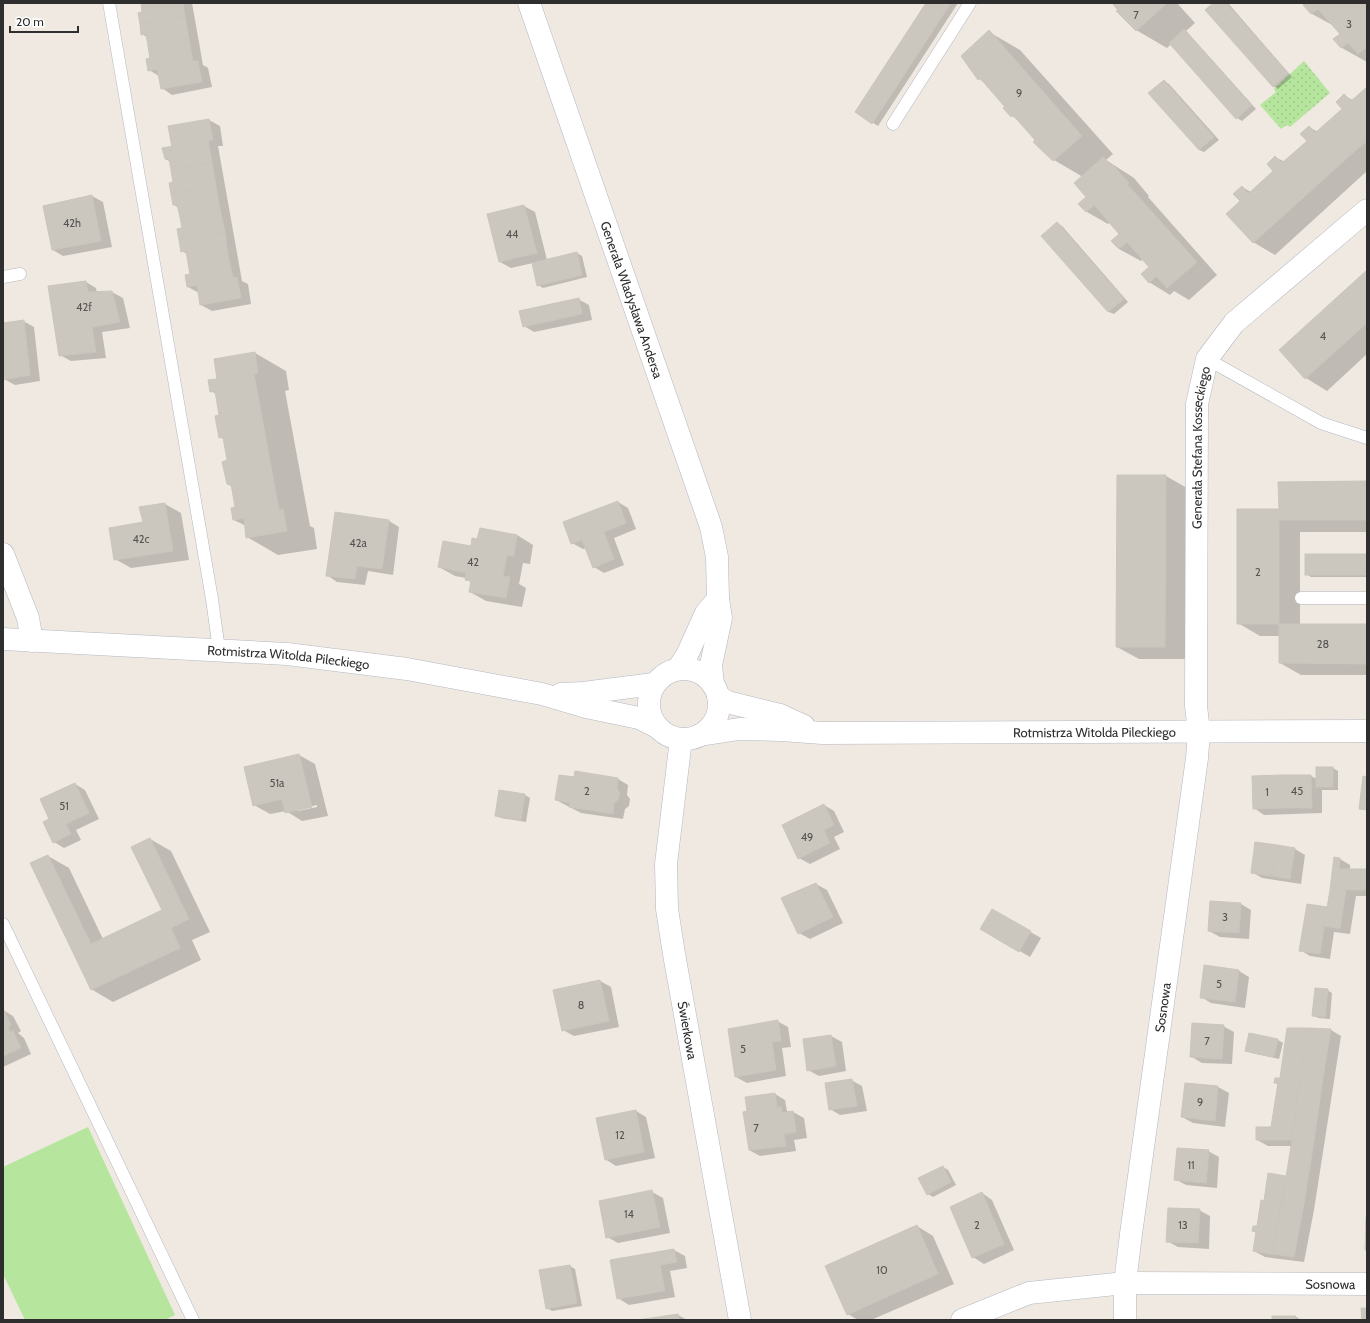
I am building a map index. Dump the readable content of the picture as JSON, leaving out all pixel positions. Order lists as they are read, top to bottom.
{
  "streets": {
    "street": [
      "Generała Władysława Andersa",
      "Generała Stefana Kosseckiego",
      "Rotmistrza Witolda Pileckiego",
      "Sosnowa",
      "Świerkowa"
    ]
  },
  "crossings": [
    ["Generała Władysława Andersa", "Rotmistrza Witolda Pileckiego"],
    ["Generała Władysława Andersa", "Świerkowa"],
    ["Generała Stefana Kosseckiego", "Rotmistrza Witolda Pileckiego"],
    ["Generała Stefana Kosseckiego", "Sosnowa"],
    ["Rotmistrza Witolda Pileckiego", "Sosnowa"],
    ["Rotmistrza Witolda Pileckiego", "Świerkowa"]
  ],
  "house_numbers": [
    "7",
    "3",
    "9",
    "42h",
    "44",
    "42f",
    "4",
    "42c",
    "42a",
    "42",
    "2",
    "28",
    "51a",
    "2",
    "45",
    "1",
    "51",
    "49",
    "3",
    "5",
    "8",
    "7",
    "5",
    "9",
    "7",
    "12",
    "11",
    "14",
    "2",
    "13",
    "10"
  ],
  "scale_bar": "20 m"
}
